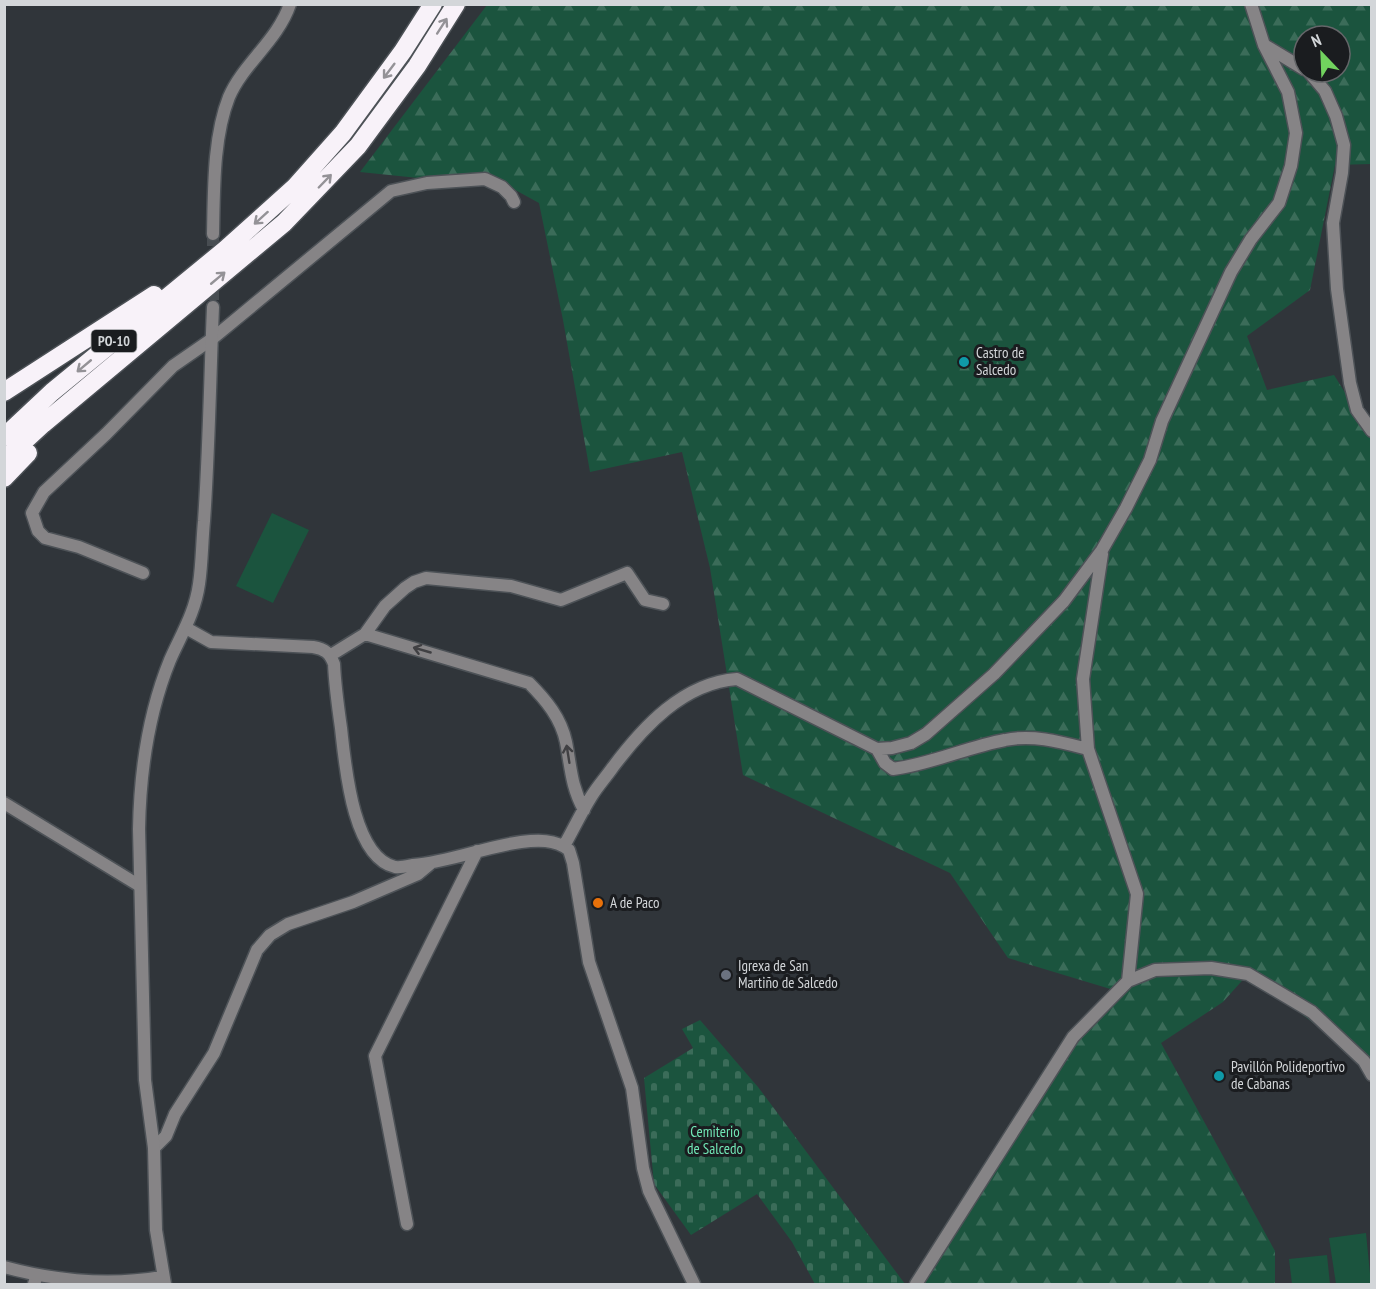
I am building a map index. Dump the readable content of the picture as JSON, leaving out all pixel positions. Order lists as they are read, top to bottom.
{
  "streets": {
    "highway": ["PO-10"]
  },
  "parks": ["Cemiterio de Salcedo"],
  "places": [
    "Castro de Salcedo",
    "A de Paco",
    "Igrexa de San Martiño de Salcedo",
    "Pavillón Polideportivo de Cabanas"
  ],
  "north": "top left"
}
